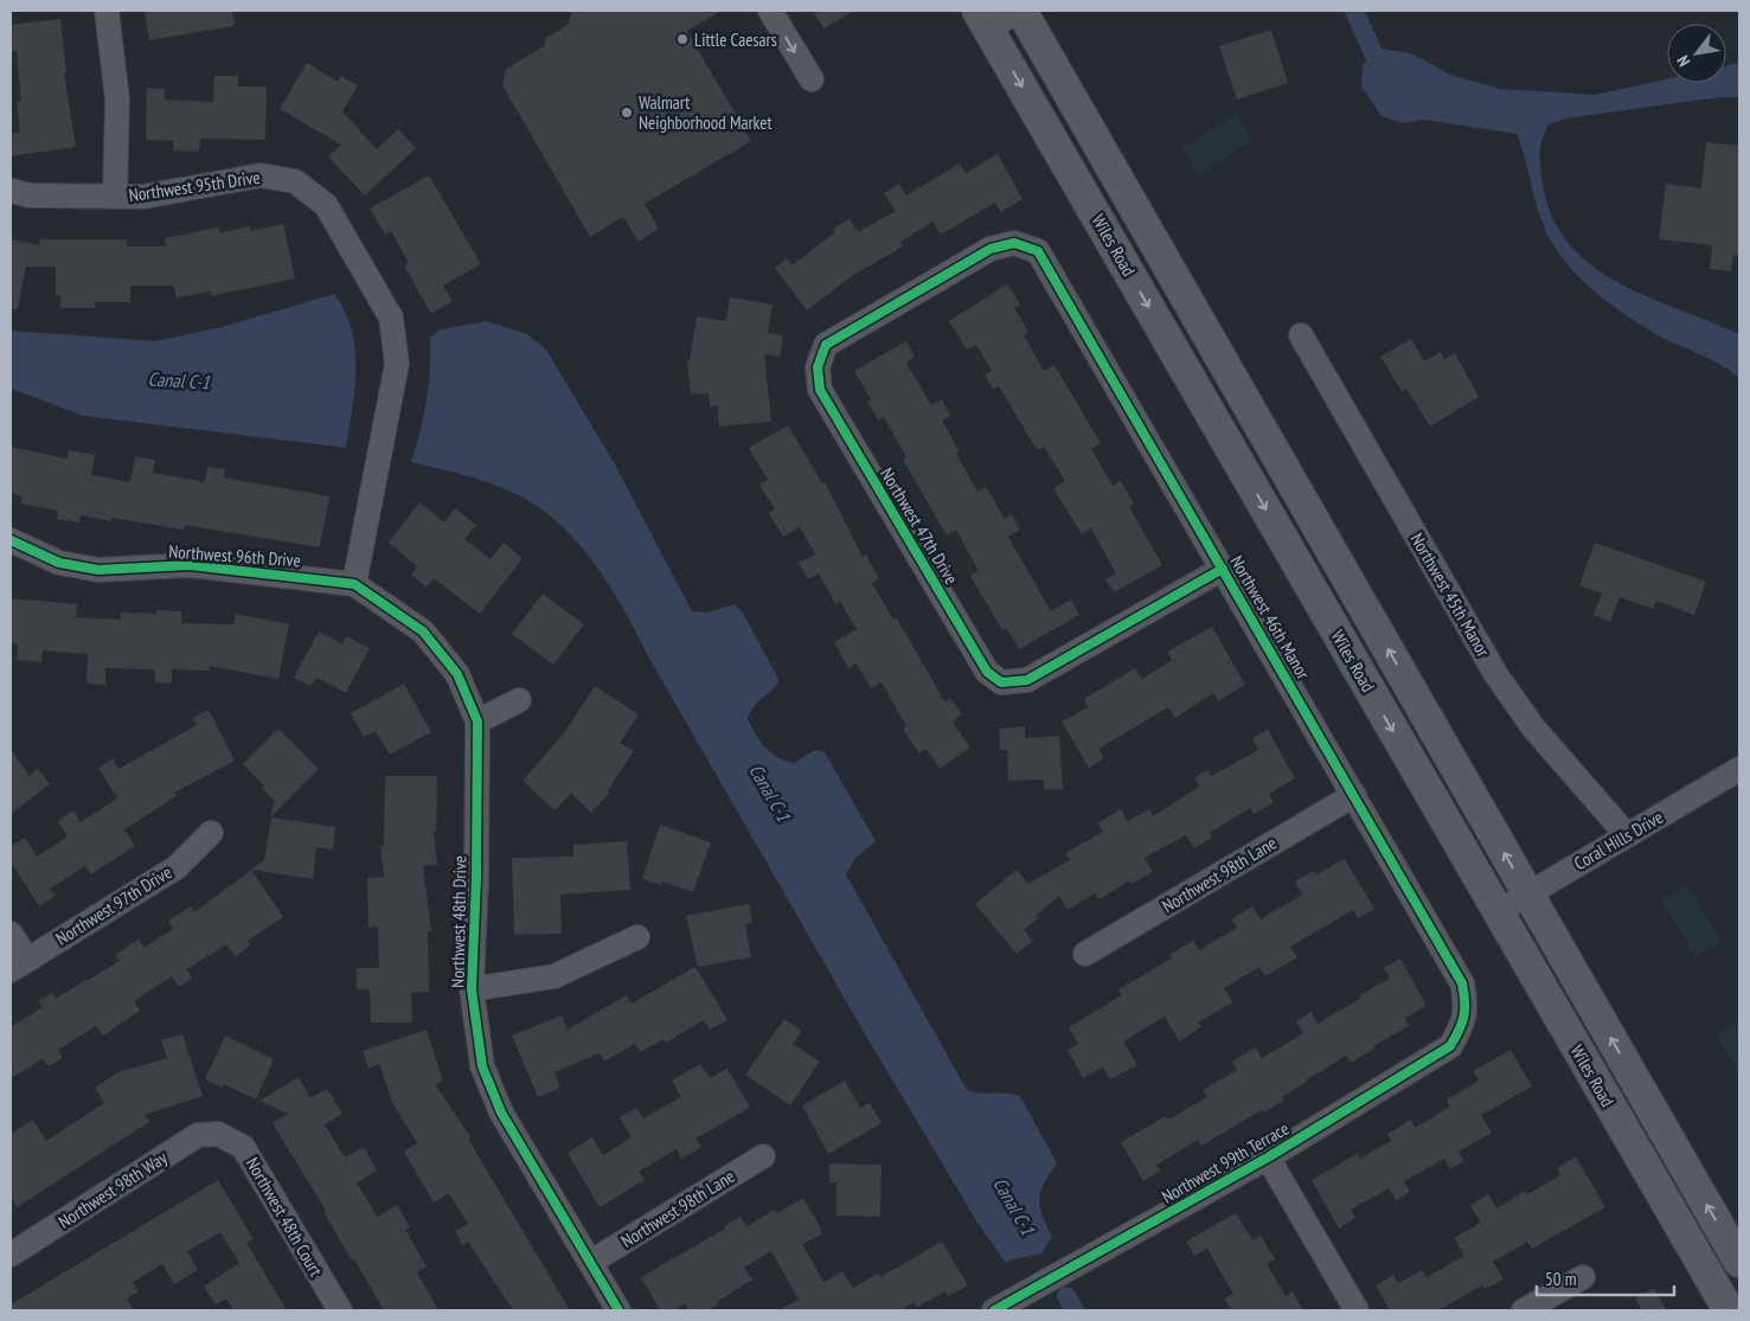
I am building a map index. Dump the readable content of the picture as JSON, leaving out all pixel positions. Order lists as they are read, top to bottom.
{
  "streets": {
    "main road": ["Wiles Road"],
    "street": [
      "Northwest 95th Drive",
      "Northwest 47th Drive",
      "Northwest 96th Drive",
      "Northwest 45th Manor",
      "Northwest 46th Manor",
      "Coral Hills Drive",
      "Northwest 98th Lane",
      "Northwest 97th Drive",
      "Northwest 48th Drive",
      "Northwest 99th Terrace",
      "Northwest 98th Way",
      "Northwest 48th Court"
    ]
  },
  "crossings": [
    ["Northwest 95th Drive", "Northwest 96th Drive"],
    ["Northwest 95th Drive", "Northwest 48th Drive"],
    ["Wiles Road", "Coral Hills Drive"],
    ["Northwest 47th Drive", "Northwest 46th Manor"],
    ["Northwest 96th Drive", "Northwest 48th Drive"],
    ["Northwest 45th Manor", "Coral Hills Drive"],
    ["Northwest 46th Manor", "Northwest 98th Lane"],
    ["Northwest 46th Manor", "Northwest 99th Terrace"],
    ["Northwest 98th Lane", "Northwest 48th Drive"],
    ["Northwest 98th Way", "Northwest 48th Court"]
  ],
  "water": ["Canal C-1"],
  "places": ["Little Caesars", "Walmart Neighborhood Market"],
  "scale_bar": "50 m",
  "north": "bottom left"
}
